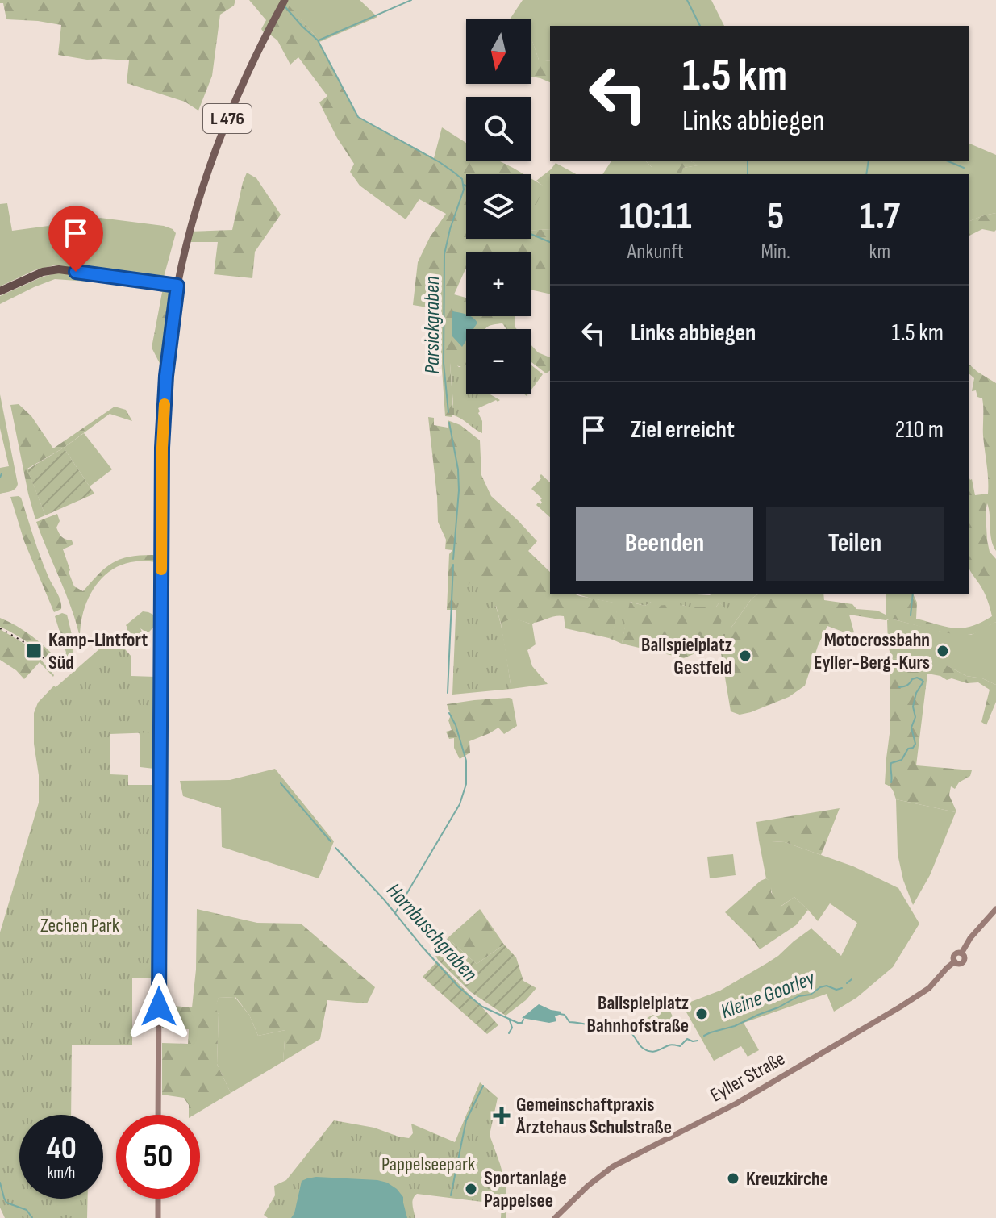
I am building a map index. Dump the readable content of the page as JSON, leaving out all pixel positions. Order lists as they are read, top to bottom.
{
  "streets": {
    "main road": ["L 476", "Eyller Straße"]
  },
  "water": ["Parsickgraben", "Hornbuschgraben", "Kleine Goorley"],
  "parks": ["Zechen Park", "Pappelseepark"],
  "places": {
    "transit": ["Kamp-Lintfort Süd"],
    "other": [
      "Motocrossbahn Eyller-Berg-Kurs",
      "Ballspielplatz Gestfeld",
      "Ballspielplatz Bahnhofstraße",
      "Kreuzkirche",
      "Sportanlage Pappelsee"
    ],
    "health": ["Gemeinschaftpraxis Ärztehaus Schulstraße"]
  },
  "north": "bottom",
  "page": {
    "map_buttons": ["+", "−"],
    "turn": ["1.5 km", "Links abbiegen"],
    "eta": [
      "10:11",
      "Ankunft",
      "5",
      "Min.",
      "1.7",
      "km"
    ],
    "list": [
      {
        "name": "Links abbiegen",
        "value": "1.5 km"
      },
      {
        "name": "Ziel erreicht",
        "value": "210 m"
      }
    ],
    "buttons": ["Beenden", "Teilen"],
    "speed": "40 km/h",
    "limit": "50"
  }
}
